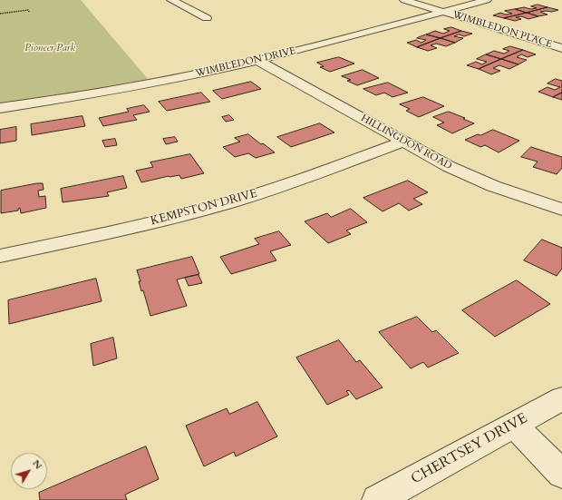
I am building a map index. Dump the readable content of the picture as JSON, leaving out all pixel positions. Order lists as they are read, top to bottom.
{
  "streets": {
    "street": [
      "WIMBLEDON PLACE",
      "WIMBLEDON DRIVE",
      "HILLINGDON ROAD",
      "KEMPSTON DRIVE",
      "CHERTSEY DRIVE"
    ]
  },
  "crossings": [
    ["WIMBLEDON PLACE", "WIMBLEDON DRIVE"],
    ["WIMBLEDON DRIVE", "HILLINGDON ROAD"],
    ["HILLINGDON ROAD", "KEMPSTON DRIVE"]
  ],
  "parks": ["Pioneer Park"],
  "north": "top right"
}
